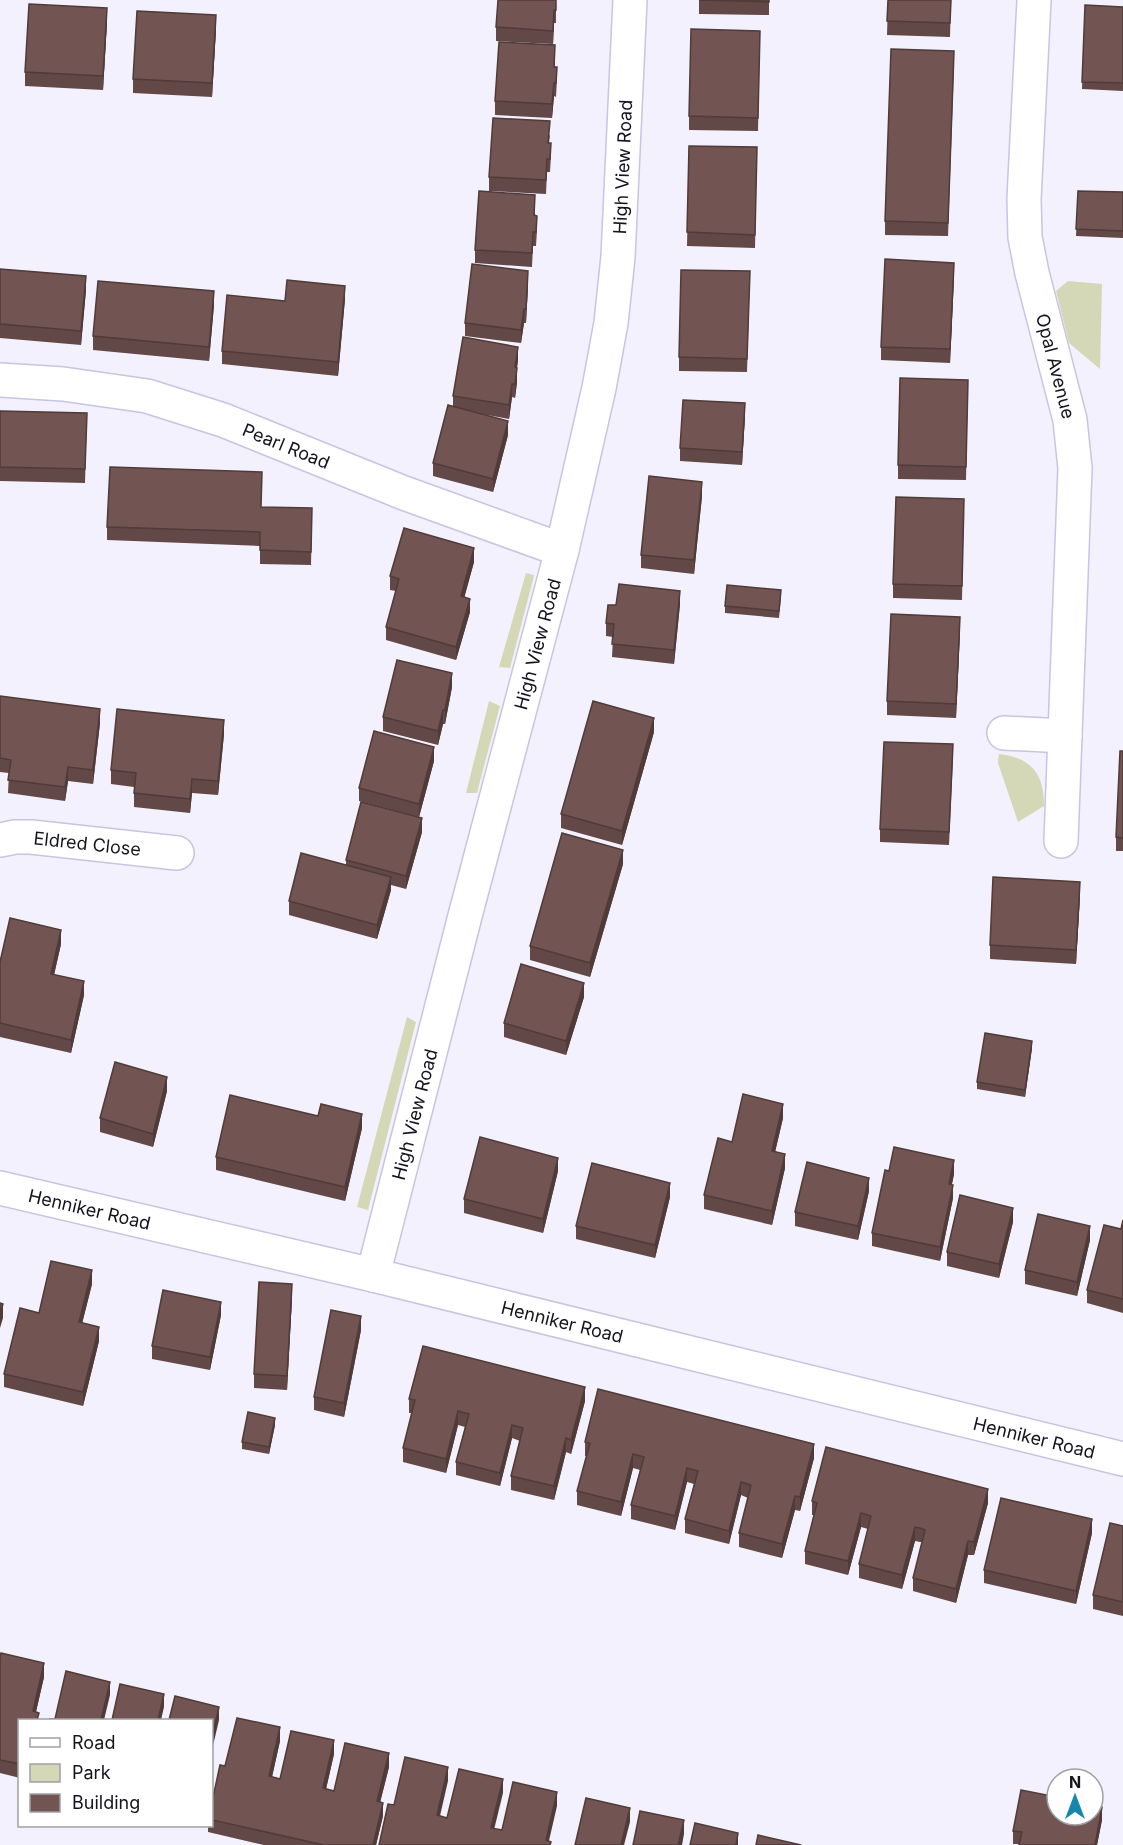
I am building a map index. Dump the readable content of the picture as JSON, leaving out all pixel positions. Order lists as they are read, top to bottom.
{
  "streets": {
    "street": [
      "High View Road",
      "Opal Avenue",
      "Pearl Road",
      "Eldred Close",
      "Henniker Road"
    ]
  },
  "crossings": [
    ["High View Road", "Pearl Road"],
    ["High View Road", "Henniker Road"]
  ],
  "legend": ["Road", "Park", "Building"],
  "north": "top"
}
